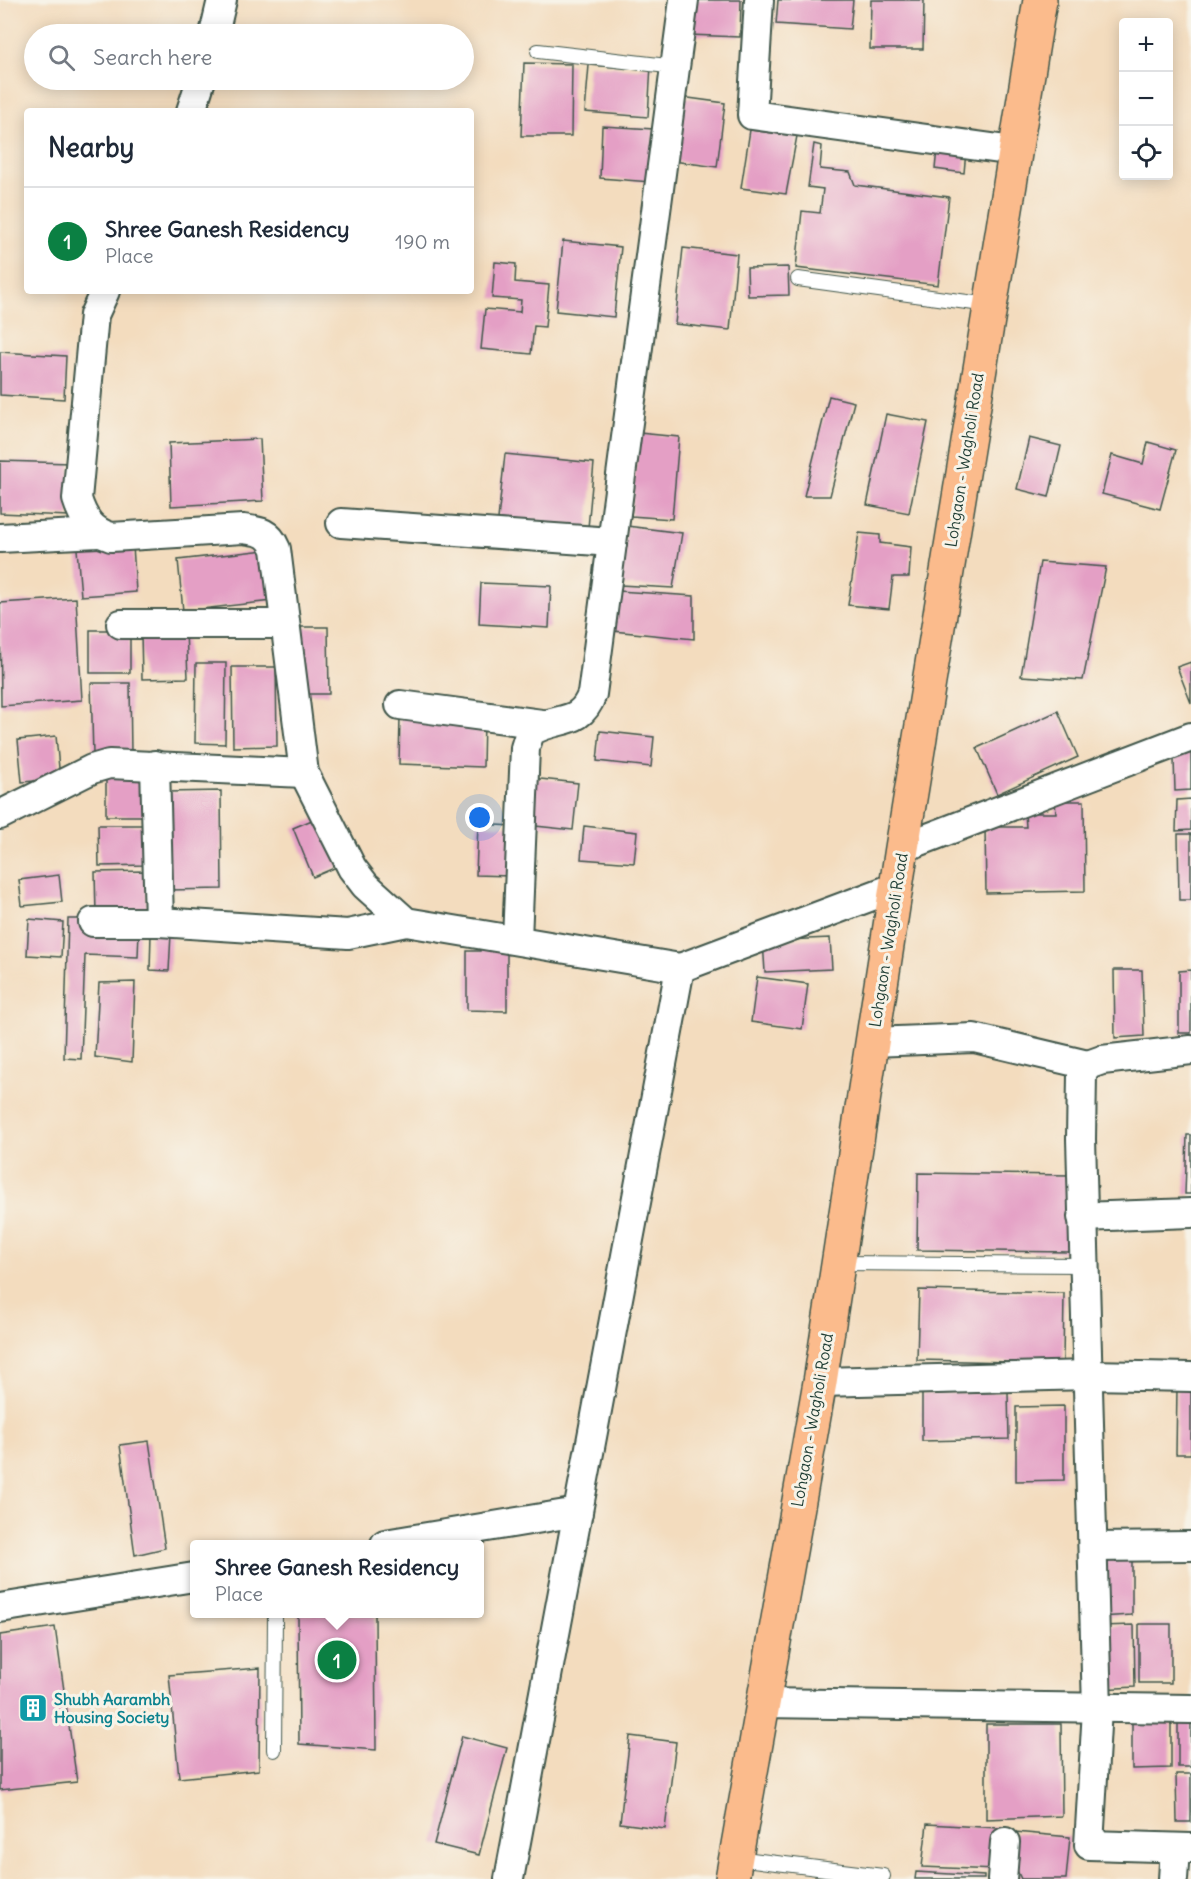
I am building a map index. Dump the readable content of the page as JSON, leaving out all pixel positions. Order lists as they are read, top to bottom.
{
  "streets": {
    "main road": ["Lohgaon - Wagholi Road"]
  },
  "places": {
    "building": ["Shubh Aarambh Housing Society"]
  },
  "page": {
    "map_buttons": ["+", "−"],
    "search": "Search here",
    "heading": "Nearby",
    "list": [
      {
        "mark": "1",
        "name": "Shree Ganesh Residency",
        "note": "Place",
        "value": "190 m"
      }
    ],
    "popup": ["Shree Ganesh Residency", "Place"],
    "pins": "1"
  }
}
